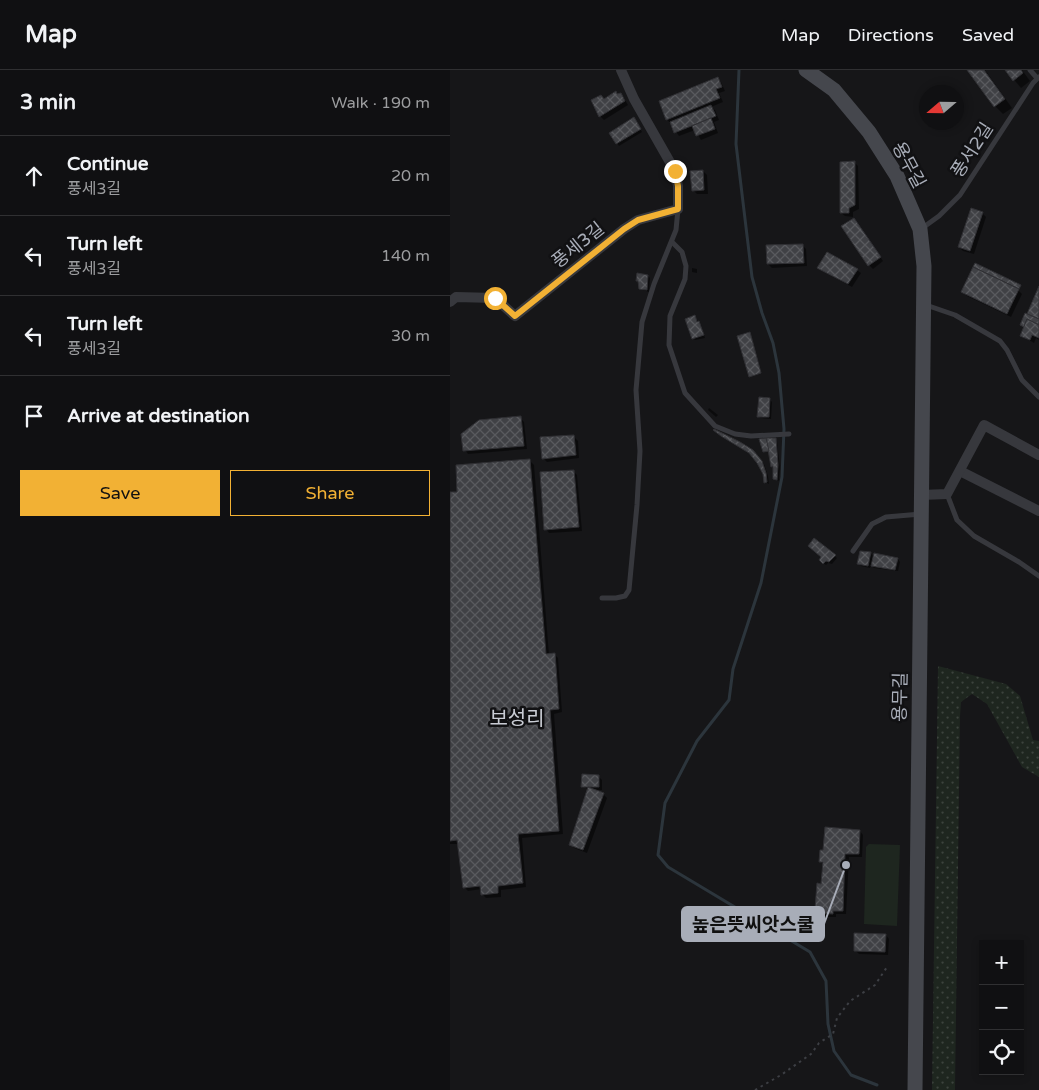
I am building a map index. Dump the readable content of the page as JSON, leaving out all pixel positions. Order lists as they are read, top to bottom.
{
  "streets": {
    "street": ["용무길", "풍세3길"],
    "lane": ["풍서2길"]
  },
  "crossings": [
    ["풍서2길", "용무길"]
  ],
  "districts": ["보성리"],
  "places": ["높은뜻씨앗스쿨"],
  "north": "left",
  "page": {
    "header": "Map",
    "nav": ["Map", "Directions", "Saved"],
    "heading": ["3 min", "Walk · 190 m"],
    "list": [
      ["Continue", "풍세3길", "20 m"],
      ["Turn left", "풍세3길", "140 m"],
      ["Turn left", "풍세3길", "30 m"],
      "Arrive at destination"
    ],
    "buttons": ["Save", "Share"],
    "map_buttons": ["+", "−"]
  }
}
